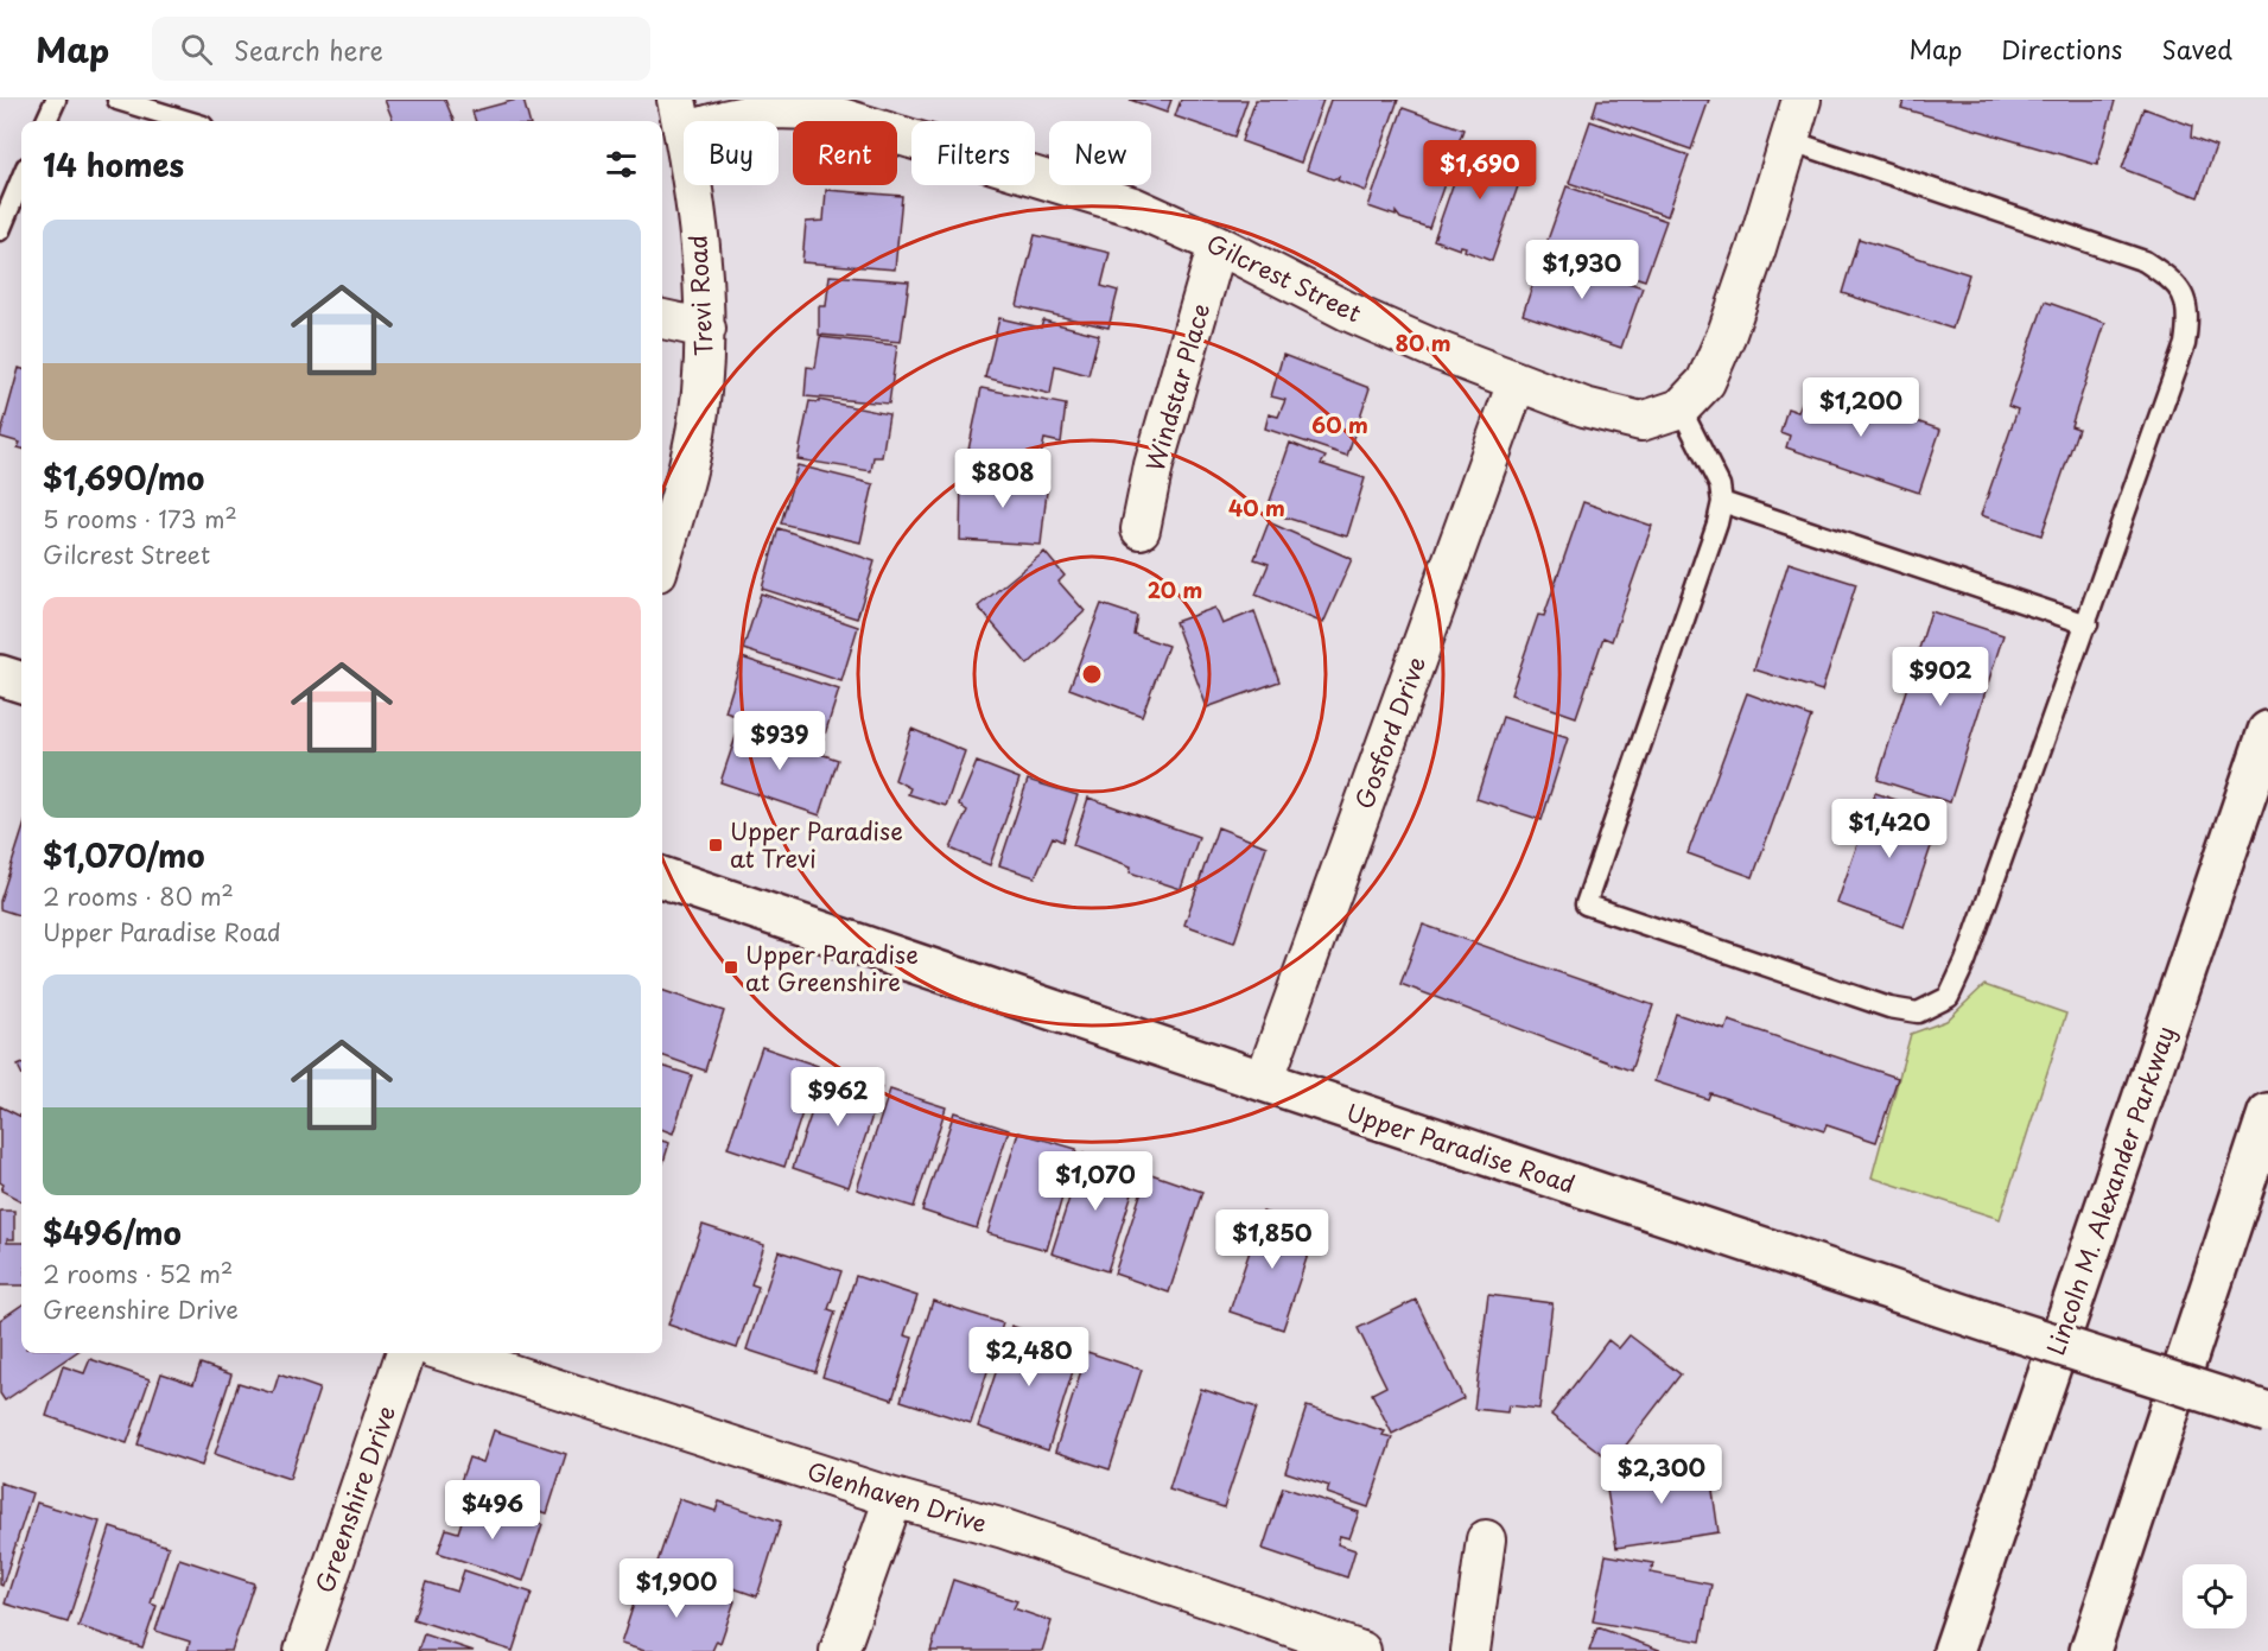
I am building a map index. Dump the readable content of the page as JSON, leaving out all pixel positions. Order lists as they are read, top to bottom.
{
  "streets": {
    "main road": ["Upper Paradise Road", "Lincoln M. Alexander Parkway"],
    "street": [
      "Gilcrest Street",
      "Trevi Road",
      "Windstar Place",
      "Gosford Drive",
      "Glenhaven Drive",
      "Greenshire Drive"
    ]
  },
  "crossings": [
    ["Gilcrest Street", "Trevi Road"],
    ["Gilcrest Street", "Windstar Place"],
    ["Gilcrest Street", "Gosford Drive"],
    ["Gosford Drive", "Upper Paradise Road"]
  ],
  "places": {
    "transit": ["Upper Paradise at Trevi", "Upper Paradise at Greenshire"]
  },
  "page": {
    "header": "Map",
    "search": "Search here",
    "nav": ["Map", "Directions", "Saved"],
    "chip": [
      "Buy",
      "Rent",
      "Filters",
      "New"
    ],
    "heading": "14 homes",
    "price": [
      "$1,690",
      "$1,930",
      "$1,200",
      "$808",
      "$902",
      "$939",
      "$1,420",
      "$962",
      "$1,070",
      "$1,850",
      "$2,480",
      "$2,300",
      "$496",
      "$1,900"
    ],
    "list": [
      {
        "name": "$1,690/mo",
        "note": "5 rooms · 173 m² · Gilcrest Street"
      },
      {
        "name": "$1,070/mo",
        "note": "2 rooms · 80 m² · Upper Paradise Road"
      },
      {
        "name": "$496/mo",
        "note": "2 rooms · 52 m² · Greenshire Drive"
      }
    ]
  },
  "rings": [
    "80 m",
    "60 m",
    "40 m",
    "20 m"
  ]
}
